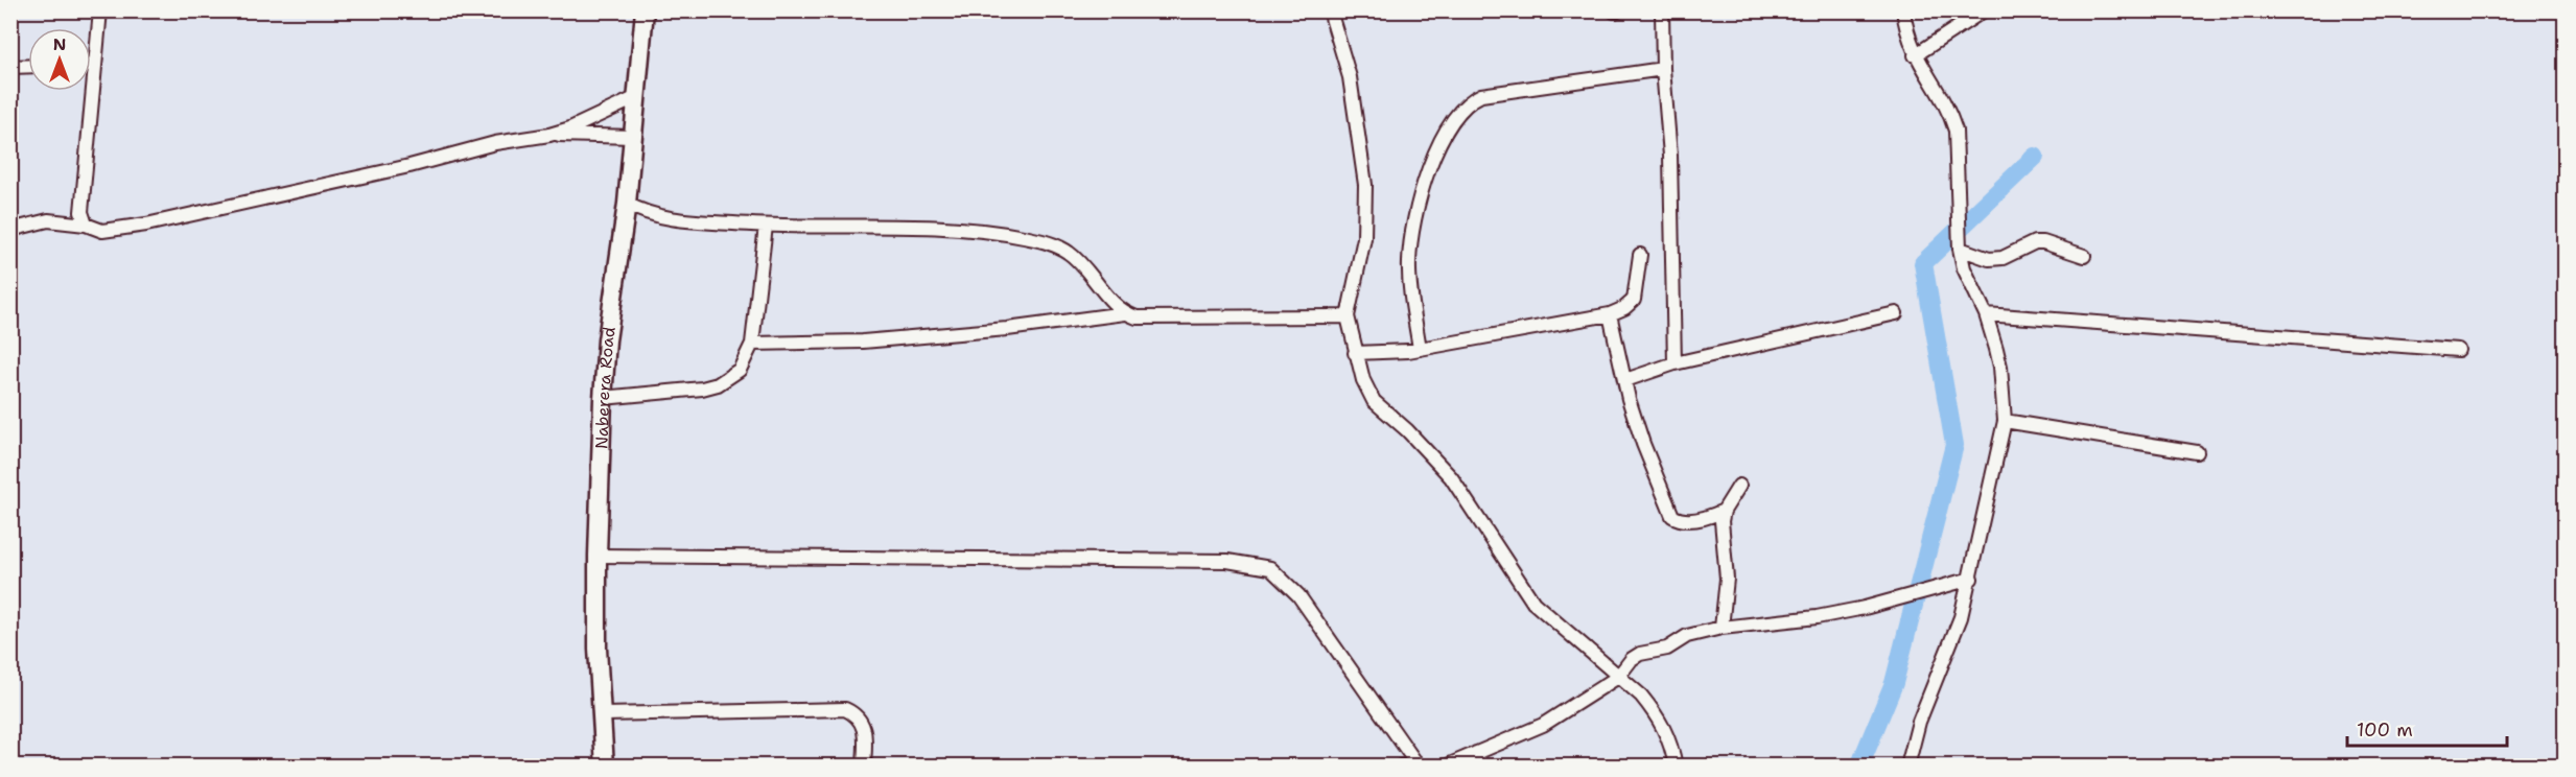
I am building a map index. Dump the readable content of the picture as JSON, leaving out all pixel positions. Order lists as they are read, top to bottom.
{
  "streets": {
    "street": ["Naberera Road"]
  },
  "scale_bar": "100 m",
  "north": "top"
}
